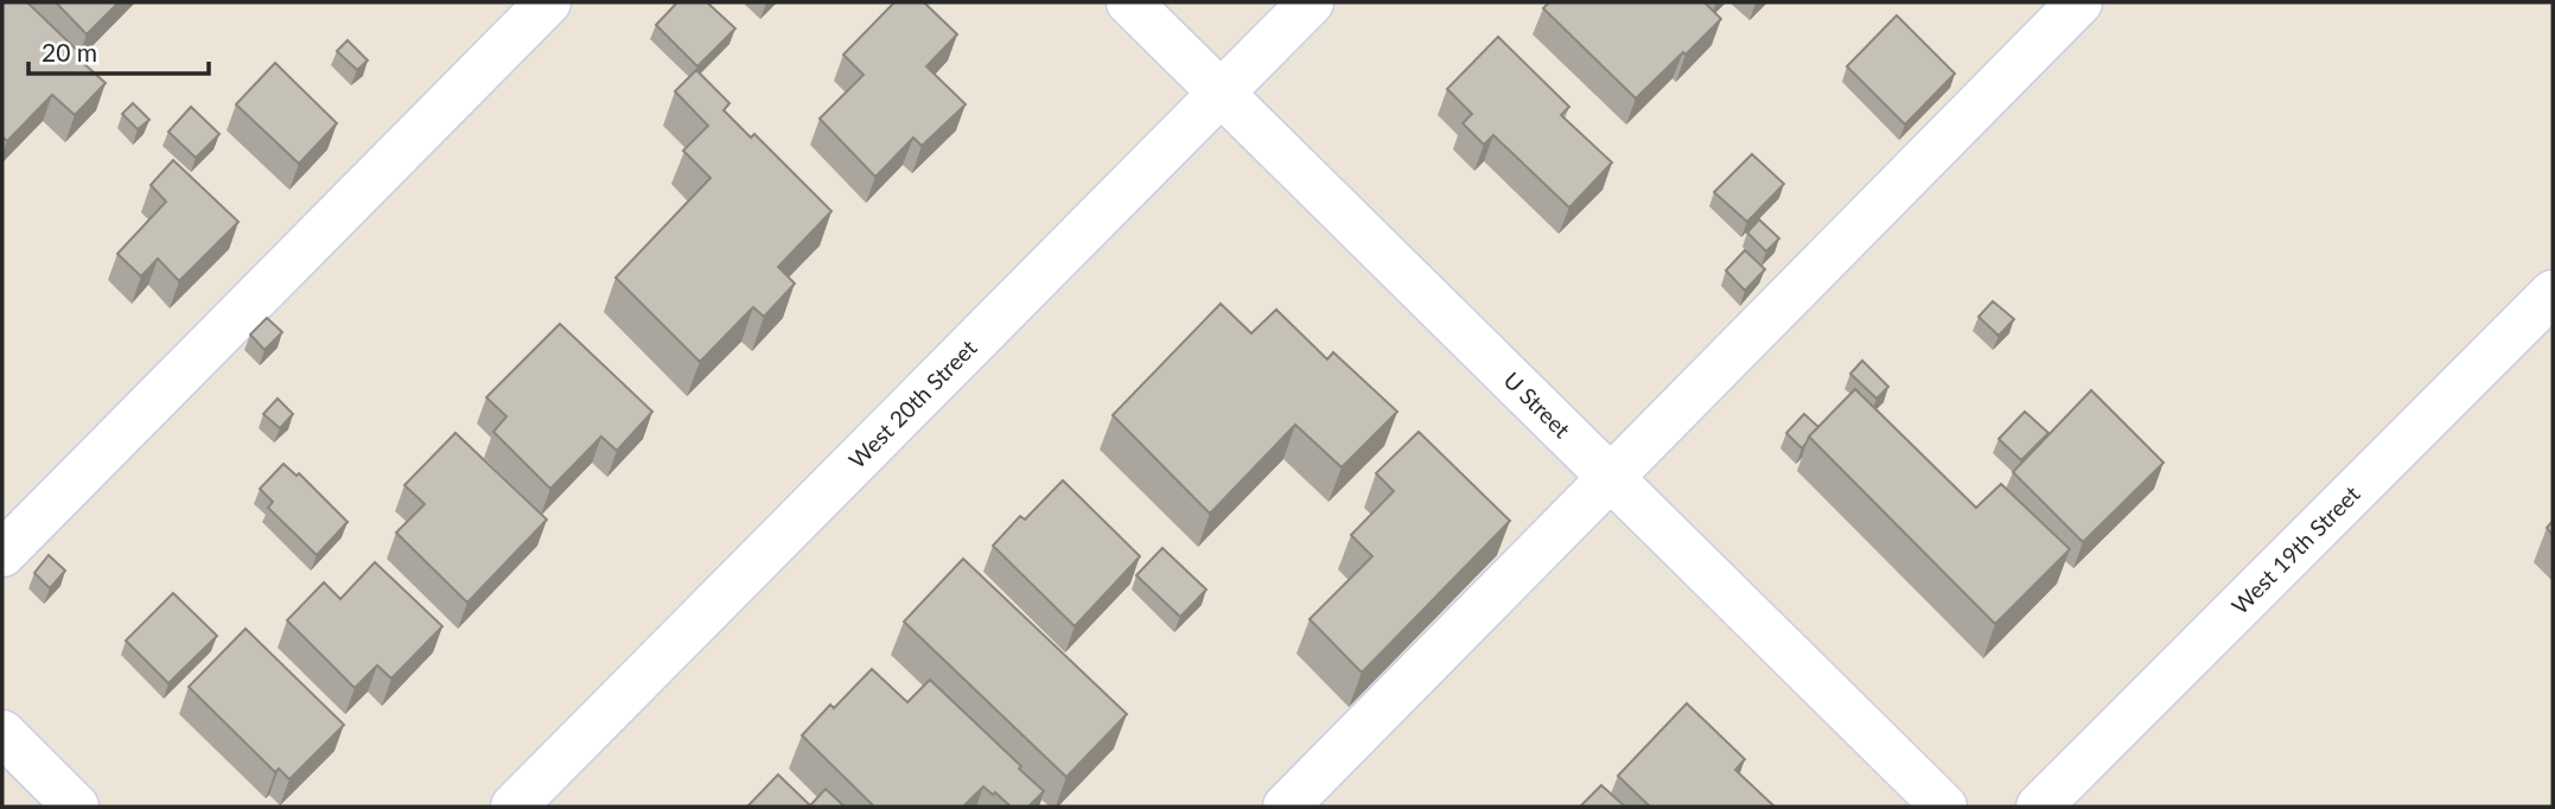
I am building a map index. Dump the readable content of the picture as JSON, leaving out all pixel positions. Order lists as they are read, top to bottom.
{
  "streets": {
    "street": ["West 20th Street", "U Street", "West 19th Street"]
  },
  "crossings": [
    ["West 20th Street", "U Street"]
  ],
  "scale_bar": "20 m"
}
